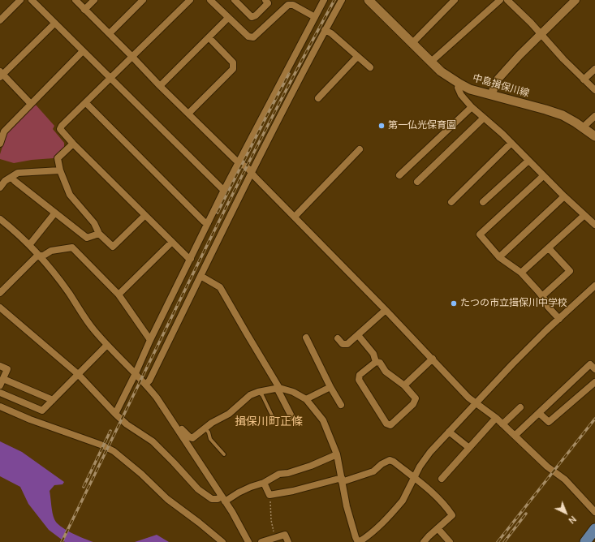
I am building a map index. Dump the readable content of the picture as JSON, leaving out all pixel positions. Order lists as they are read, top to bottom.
{
  "streets": {
    "main road": ["中島揖保川線"]
  },
  "districts": ["揖保川町正條"],
  "places": ["第一仏光保育園", "たつの市立揖保川中学校"],
  "north": "bottom right"
}
